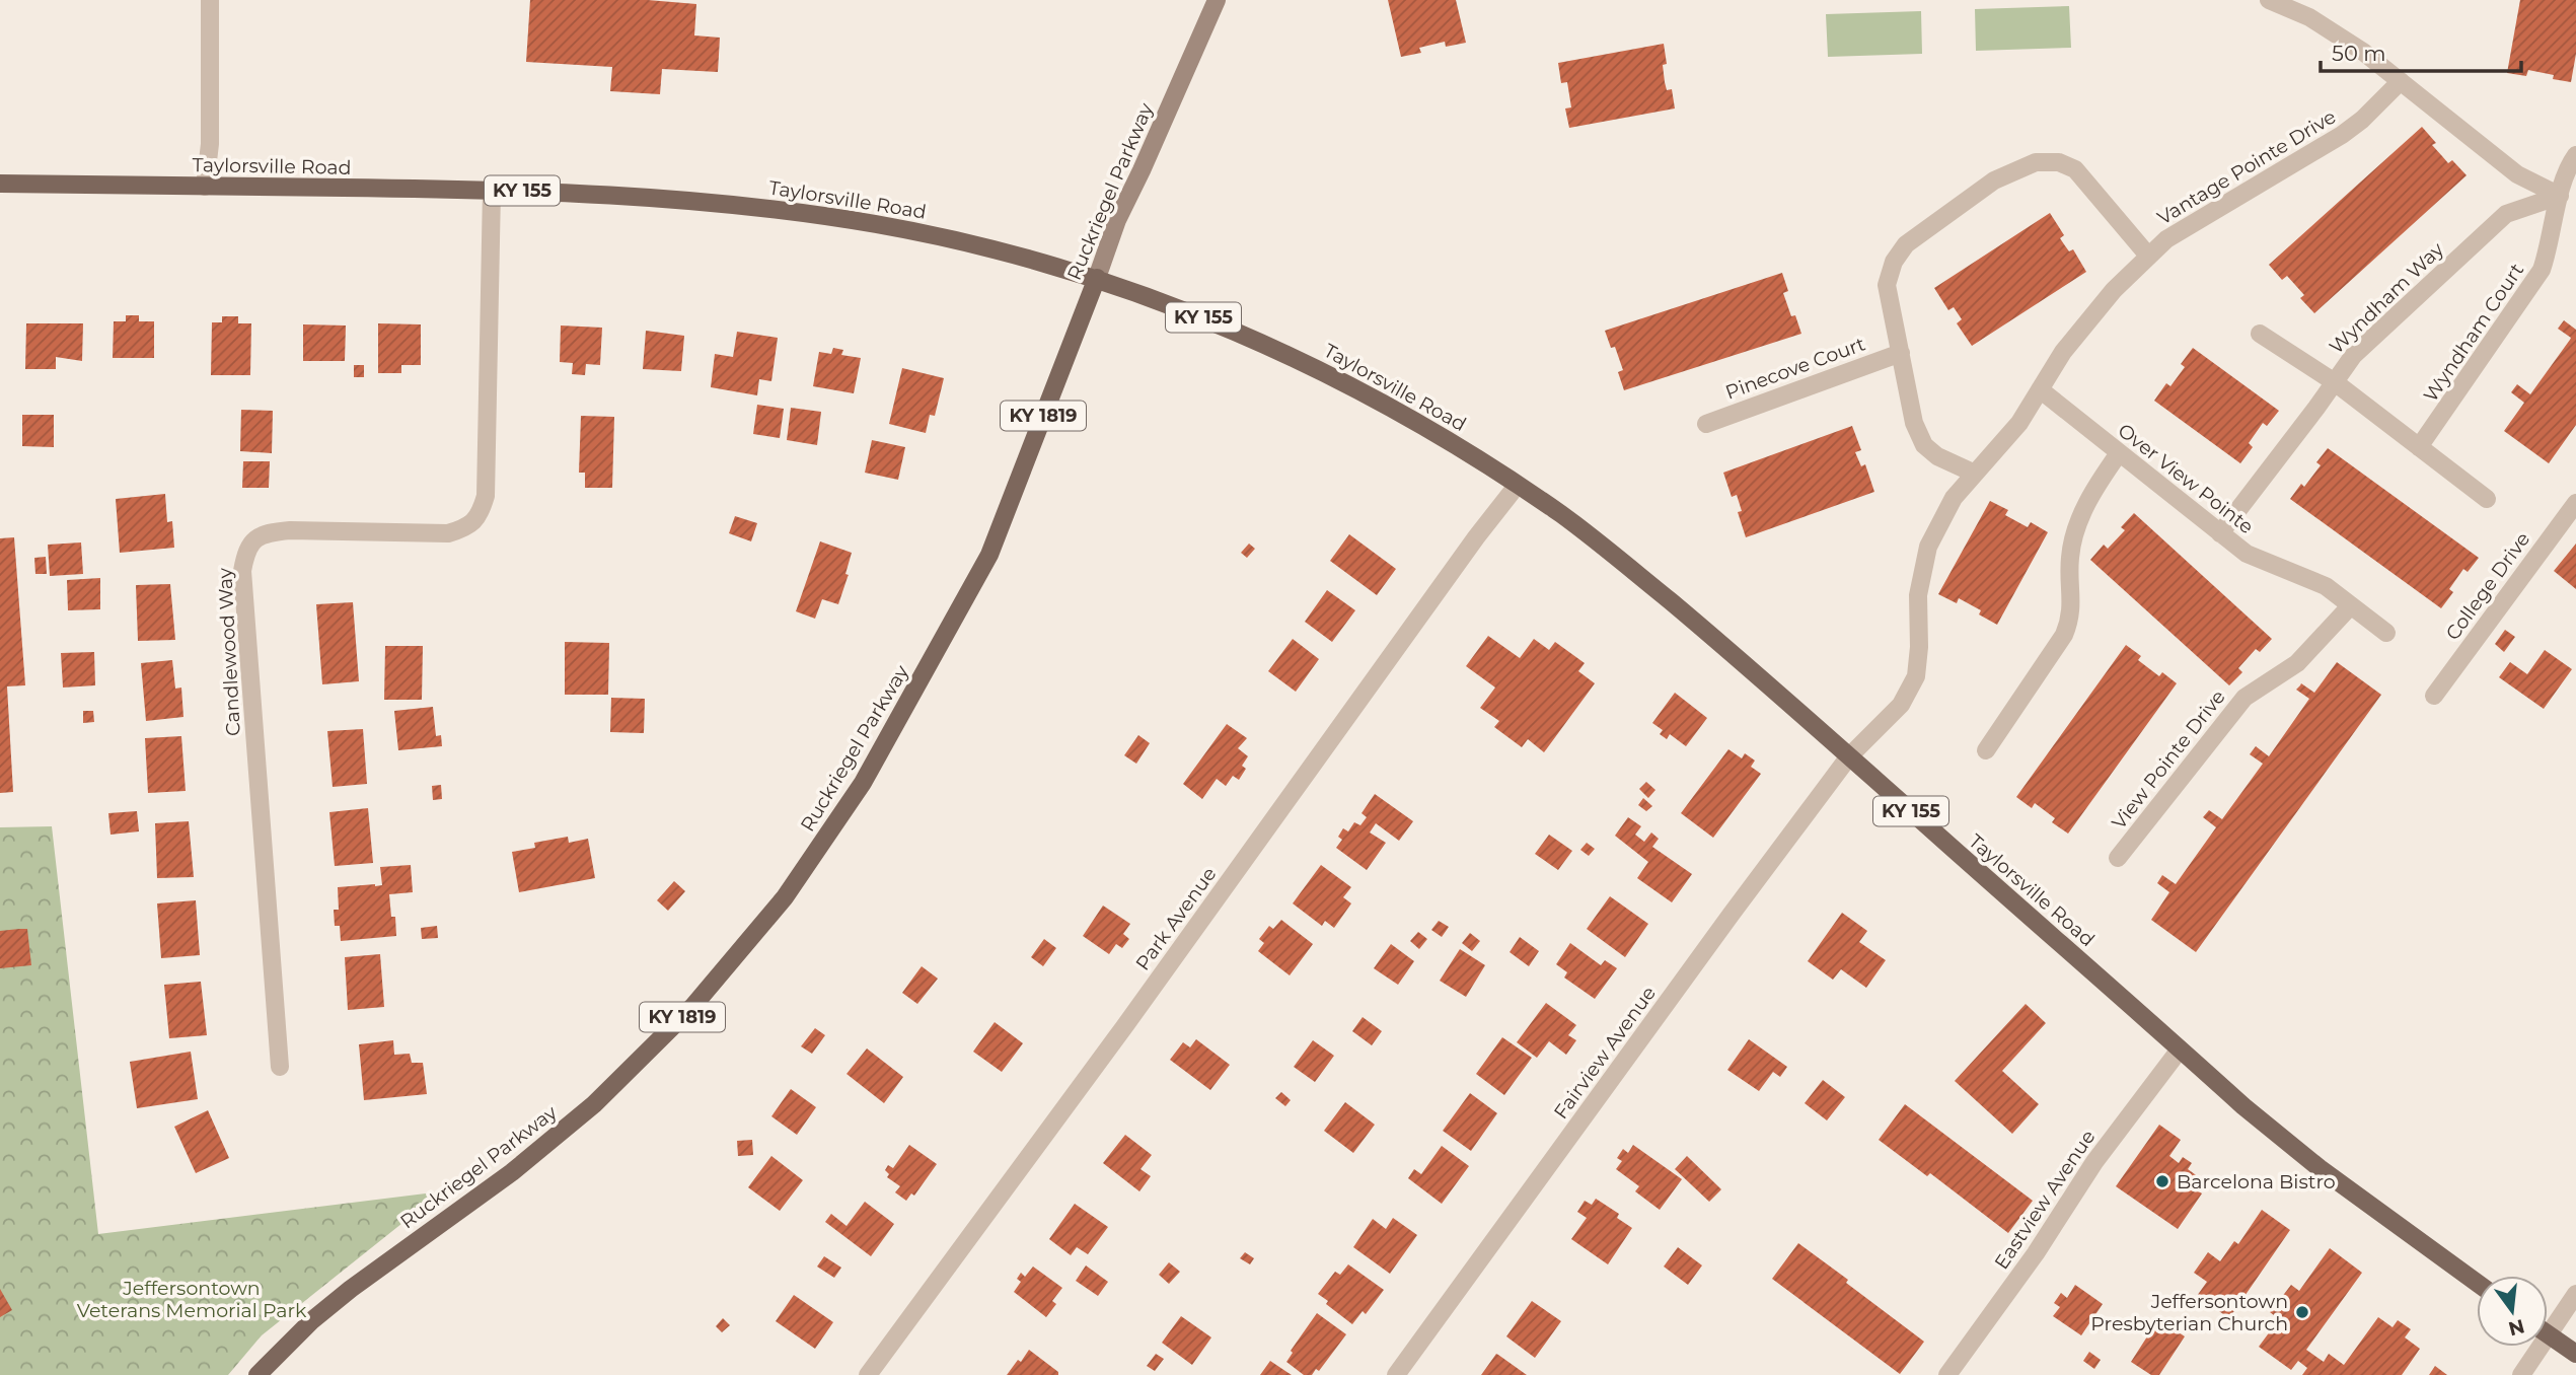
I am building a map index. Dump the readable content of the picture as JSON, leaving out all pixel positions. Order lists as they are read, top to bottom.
{
  "streets": {
    "main road": [
      "Taylorsville Road",
      "KY 155",
      "Ruckriegel Parkway",
      "KY 1819"
    ],
    "street": [
      "Vantage Pointe Drive",
      "Wyndham Way",
      "Wyndham Court",
      "Pinecove Court",
      "Over View Pointe",
      "College Drive",
      "Candlewood Way",
      "View Pointe Drive",
      "Park Avenue",
      "Fairview Avenue",
      "Eastview Avenue"
    ]
  },
  "crossings": [
    ["Taylorsville Road", "Vantage Pointe Drive"],
    ["Taylorsville Road", "Ruckriegel Parkway"],
    ["Taylorsville Road", "Candlewood Way"],
    ["Taylorsville Road", "Park Avenue"],
    ["Taylorsville Road", "Fairview Avenue"],
    ["Taylorsville Road", "Eastview Avenue"],
    ["Vantage Pointe Drive", "Over View Pointe"],
    ["Vantage Pointe Drive", "Fairview Avenue"],
    ["Wyndham Way", "Wyndham Court"],
    ["Wyndham Way", "Over View Pointe"],
    ["Over View Pointe", "View Pointe Drive"]
  ],
  "parks": ["Jeffersontown Veterans Memorial Park"],
  "places": ["Barcelona Bistro", "Jeffersontown Presbyterian Church"],
  "scale_bar": "50 m",
  "north": "bottom"
}
